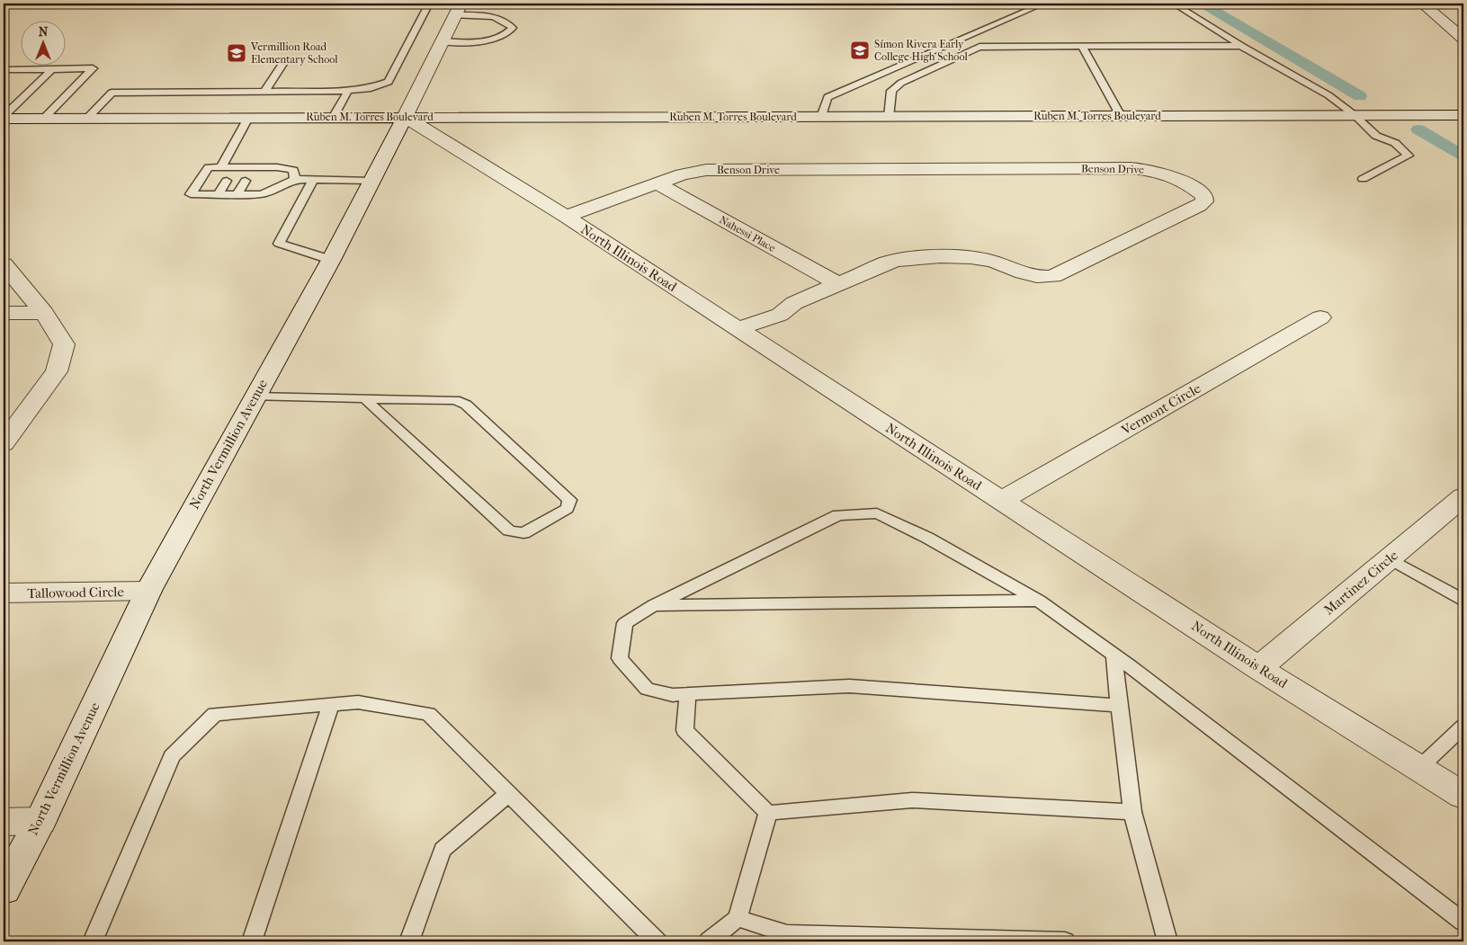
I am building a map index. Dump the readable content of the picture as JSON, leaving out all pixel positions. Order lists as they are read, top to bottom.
{
  "streets": {
    "street": [
      "Ruben M. Torres Boulevard",
      "Benson Drive",
      "Nahessi Place",
      "North Illinois Road",
      "Vermont Circle",
      "North Vermillion Avenue",
      "Martinez Circle",
      "Tallowood Circle"
    ]
  },
  "crossings": [
    ["Ruben M. Torres Boulevard", "North Illinois Road"],
    ["Ruben M. Torres Boulevard", "North Vermillion Avenue"],
    ["Benson Drive", "Nahessi Place"],
    ["Benson Drive", "North Illinois Road"],
    ["North Illinois Road", "Vermont Circle"],
    ["North Illinois Road", "North Vermillion Avenue"],
    ["North Illinois Road", "Martinez Circle"],
    ["North Vermillion Avenue", "Tallowood Circle"]
  ],
  "places": {
    "school or university": ["Símon Rivera Early College High School", "Vermillion Road Elementary School"]
  },
  "north": "top"
}
